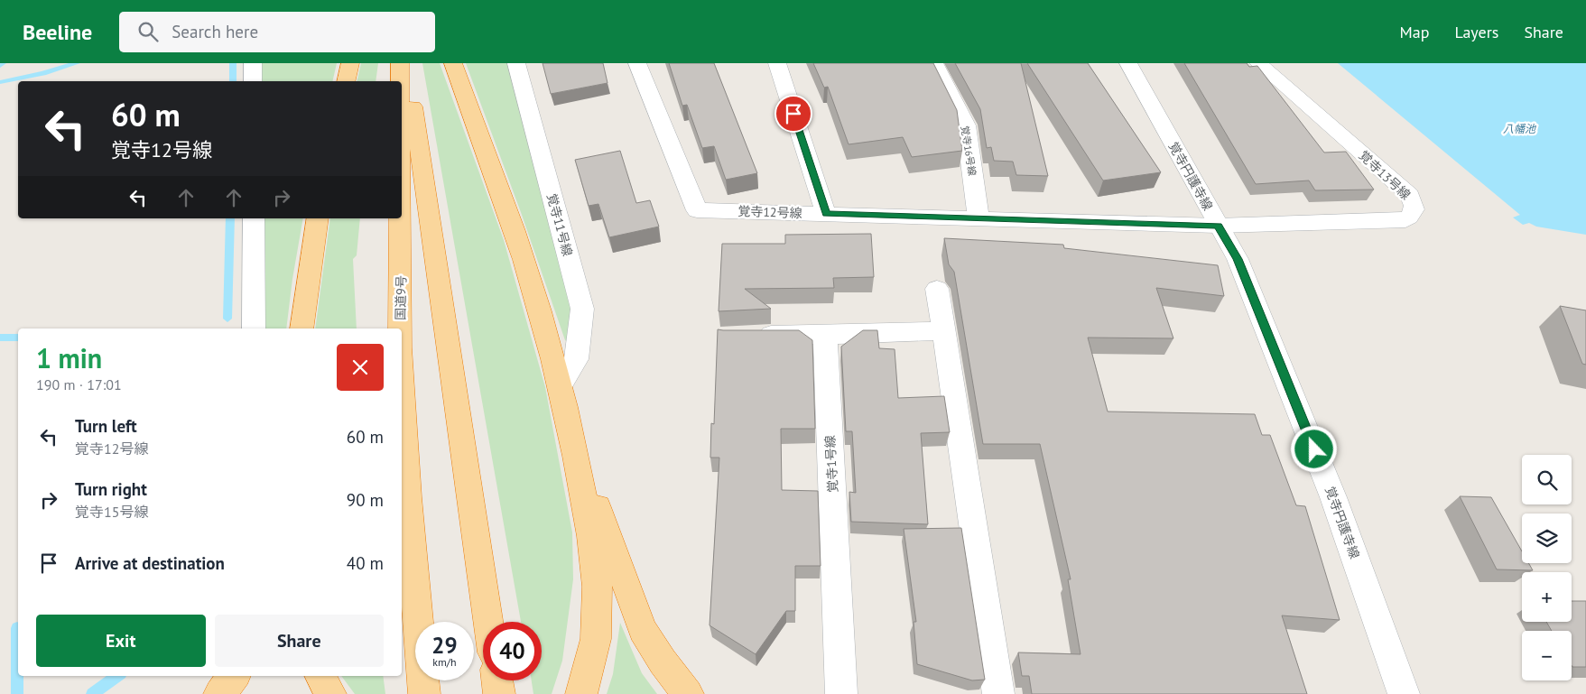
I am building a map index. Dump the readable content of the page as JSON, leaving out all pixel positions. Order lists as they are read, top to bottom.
{
  "streets": {
    "highway": ["国道9号"],
    "street": [
      "覚寺16号線",
      "覚寺13号線",
      "覚寺円護寺線",
      "覚寺12号線",
      "覚寺11号線",
      "覚寺1号線"
    ]
  },
  "crossings": [
    ["覚寺16号線", "覚寺12号線"],
    ["覚寺13号線", "覚寺円護寺線"],
    ["覚寺13号線", "覚寺12号線"],
    ["覚寺円護寺線", "覚寺12号線"]
  ],
  "water": ["八幡池"],
  "page": {
    "header": "Beeline",
    "search": "Search here",
    "nav": ["Map", "Layers", "Share"],
    "turn": ["60 m", "覚寺12号線"],
    "heading": ["1 min", "190 m · 17:01"],
    "list": [
      {
        "name": "Turn left",
        "note": "覚寺12号線",
        "value": "60 m"
      },
      {
        "name": "Turn right",
        "note": "覚寺15号線",
        "value": "90 m"
      },
      {
        "name": "Arrive at destination",
        "value": "40 m"
      }
    ],
    "map_buttons": ["+", "−"],
    "buttons": ["Exit", "Share"],
    "speed": "29 km/h",
    "limit": "40"
  }
}
